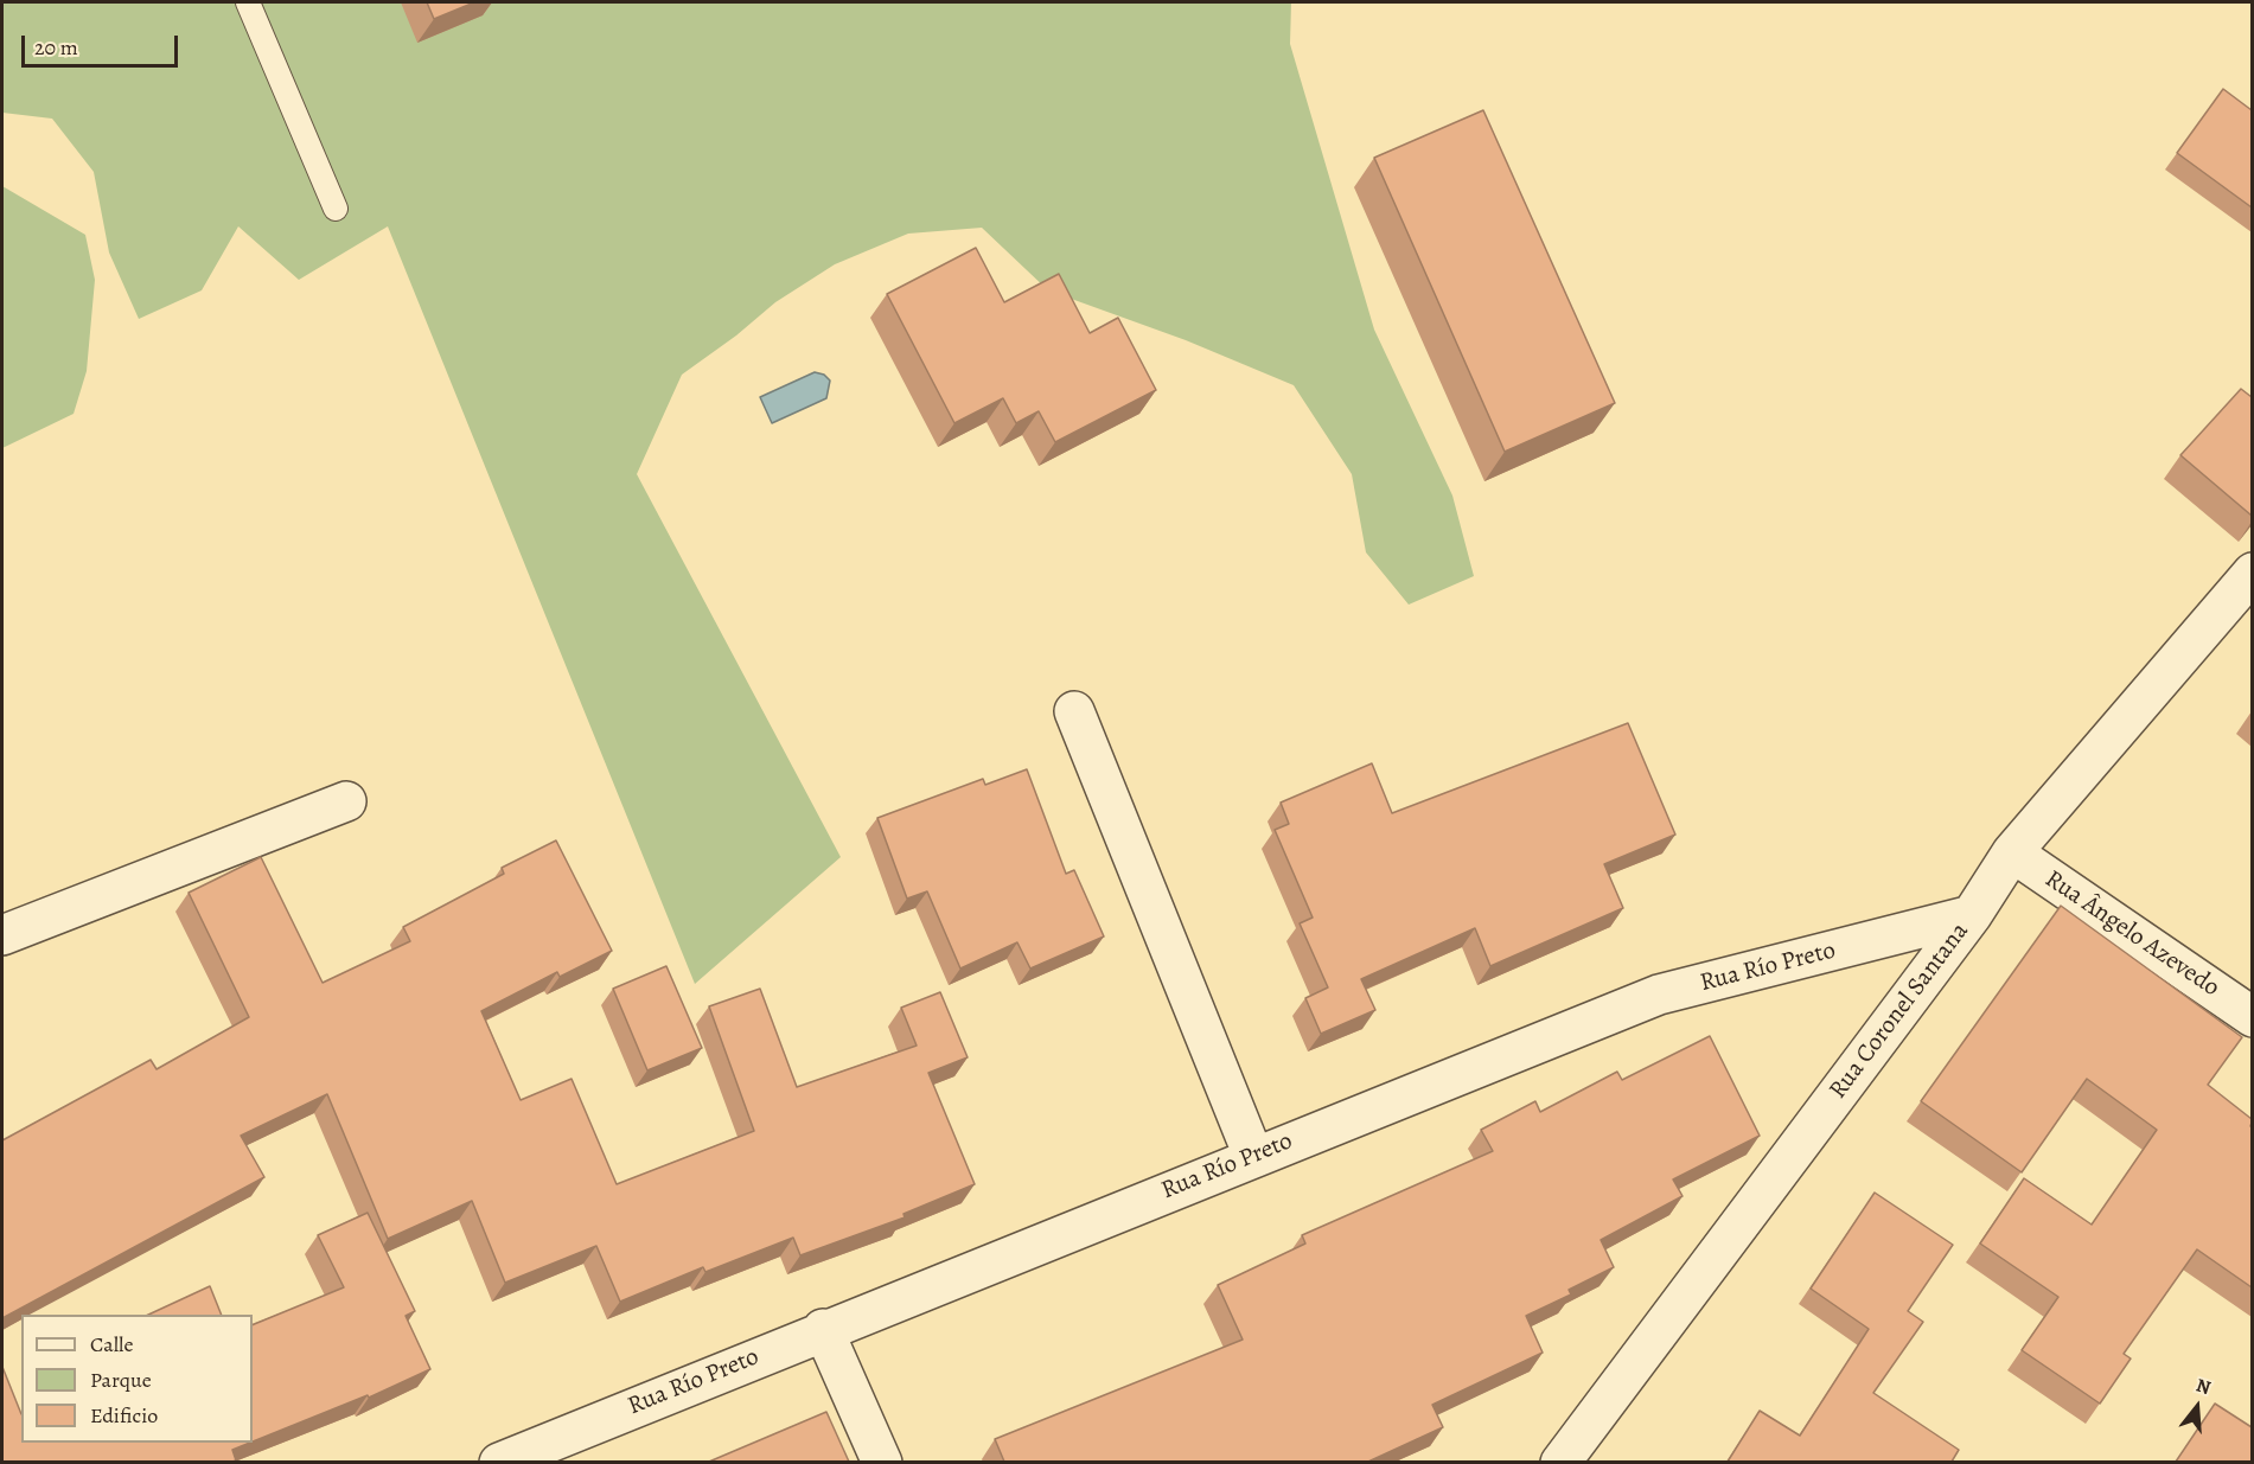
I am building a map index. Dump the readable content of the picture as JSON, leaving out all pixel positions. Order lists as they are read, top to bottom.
{
  "streets": {
    "street": ["Rua Ângelo Azevedo", "Rua Río Preto", "Rua Coronel Santana"]
  },
  "crossings": [
    ["Rua Ângelo Azevedo", "Rua Coronel Santana"],
    ["Rua Río Preto", "Rua Coronel Santana"]
  ],
  "legend": ["Calle", "Parque", "Edificio"],
  "scale_bar": "20 m",
  "north": "top"
}
